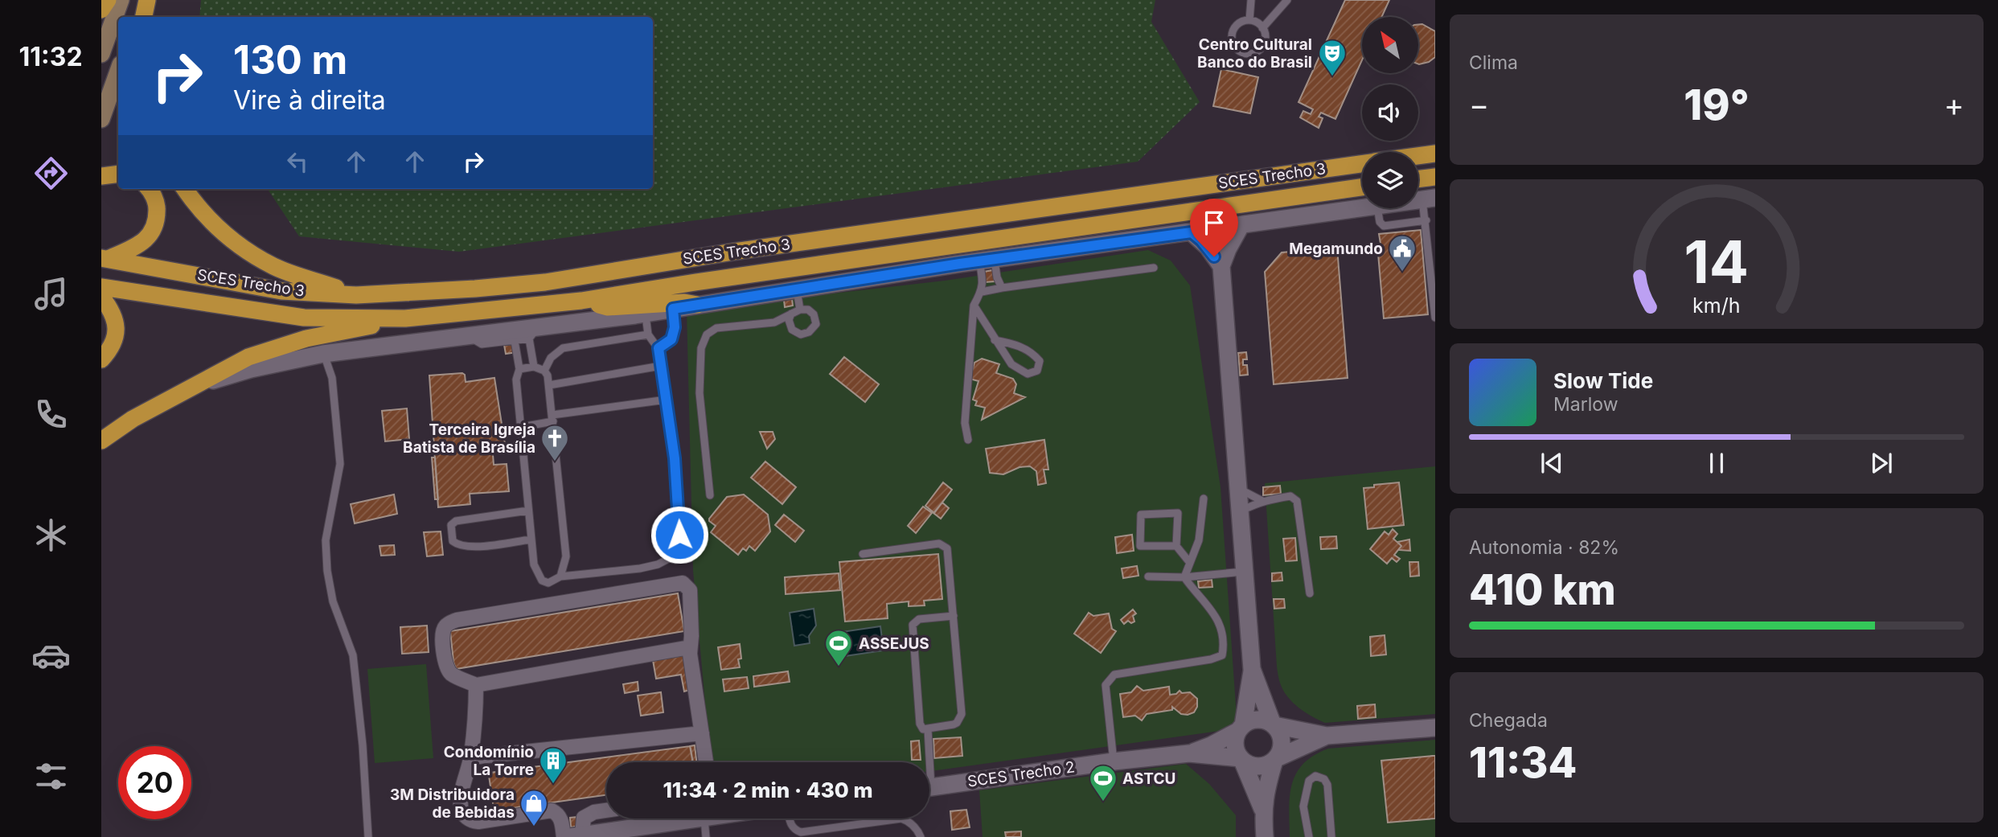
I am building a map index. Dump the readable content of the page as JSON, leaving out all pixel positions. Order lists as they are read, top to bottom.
{
  "streets": {
    "highway": ["SCES Trecho 3"],
    "street": ["SCES Trecho 2"]
  },
  "places": {
    "theatre": ["Centro Cultural Banco do Brasil"],
    "public building": ["Megamundo"],
    "church": ["Terceira Igreja Batista de Brasília"],
    "sports": ["ASSEJUS", "ASTCU"],
    "building": ["Condomínio La Torre"],
    "shop": ["3M Distribuidora de Bebidas"]
  },
  "north": "top left",
  "page": {
    "tabs": "11:32",
    "tile": [
      "Clima",
      ["Autonomia · 82%", "410 km"],
      ["Chegada", "11:34"]
    ],
    "turn": ["130 m", "Vire à direita"],
    "heat": ["−", "19°", "+"],
    "song": ["Slow Tide", "Marlow"],
    "limit": "20",
    "trip": "11:34 · 2 min · 430 m",
    "gauge": ["14", "km/h"]
  }
}
